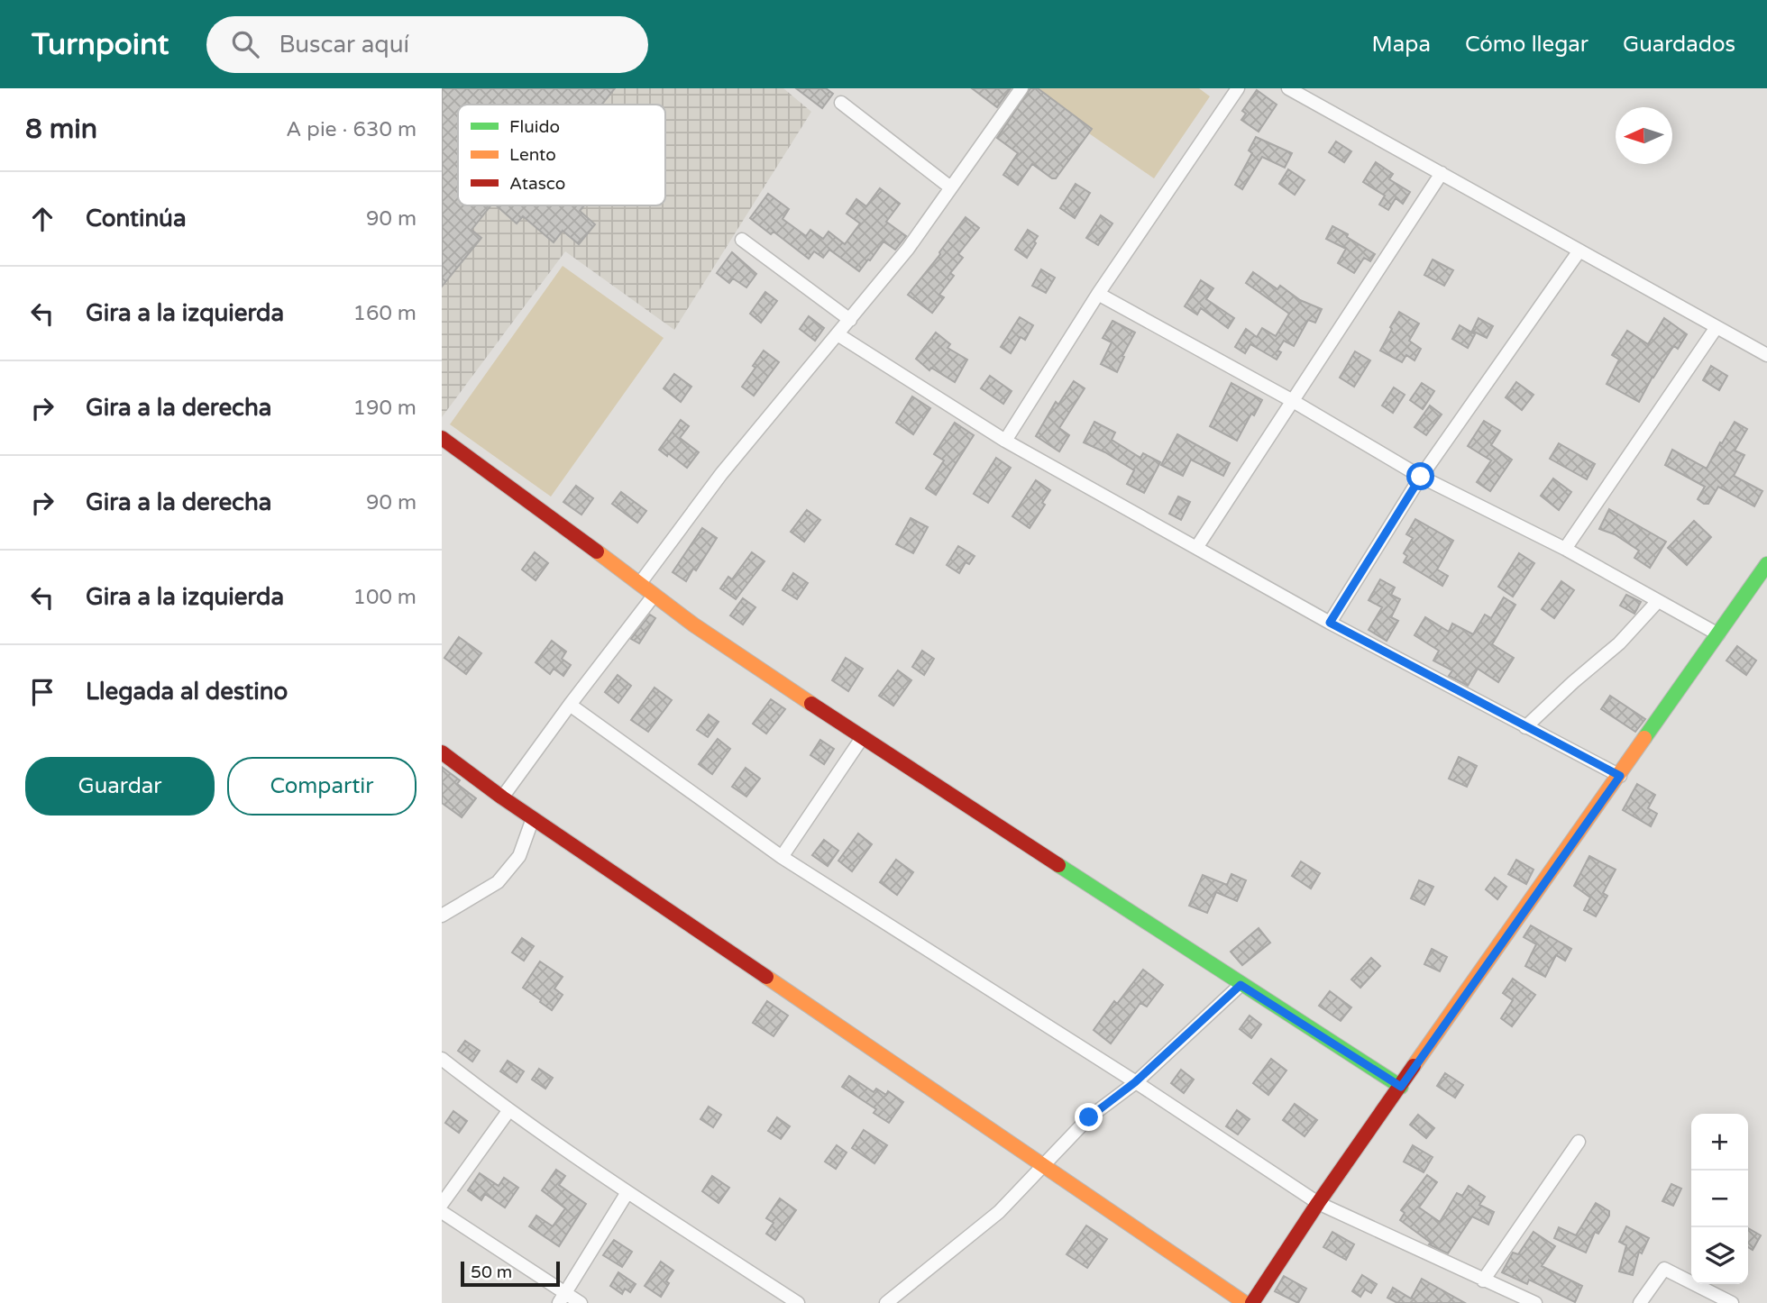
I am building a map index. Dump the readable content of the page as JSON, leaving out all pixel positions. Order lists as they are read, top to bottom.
{
  "legend": ["Fluido", "Lento", "Atasco"],
  "scale_bar": "50 m",
  "north": "left",
  "page": {
    "header": "Turnpoint",
    "search": "Buscar aquí",
    "nav": ["Mapa", "Cómo llegar", "Guardados"],
    "heading": ["8 min", "A pie · 630 m"],
    "list": [
      ["Continúa", "90 m"],
      ["Gira a la izquierda", "160 m"],
      ["Gira a la derecha", "190 m"],
      ["Gira a la derecha", "90 m"],
      ["Gira a la izquierda", "100 m"],
      "Llegada al destino"
    ],
    "buttons": ["Guardar", "Compartir"],
    "map_buttons": ["+", "−"],
    "scale": "50 m"
  }
}
